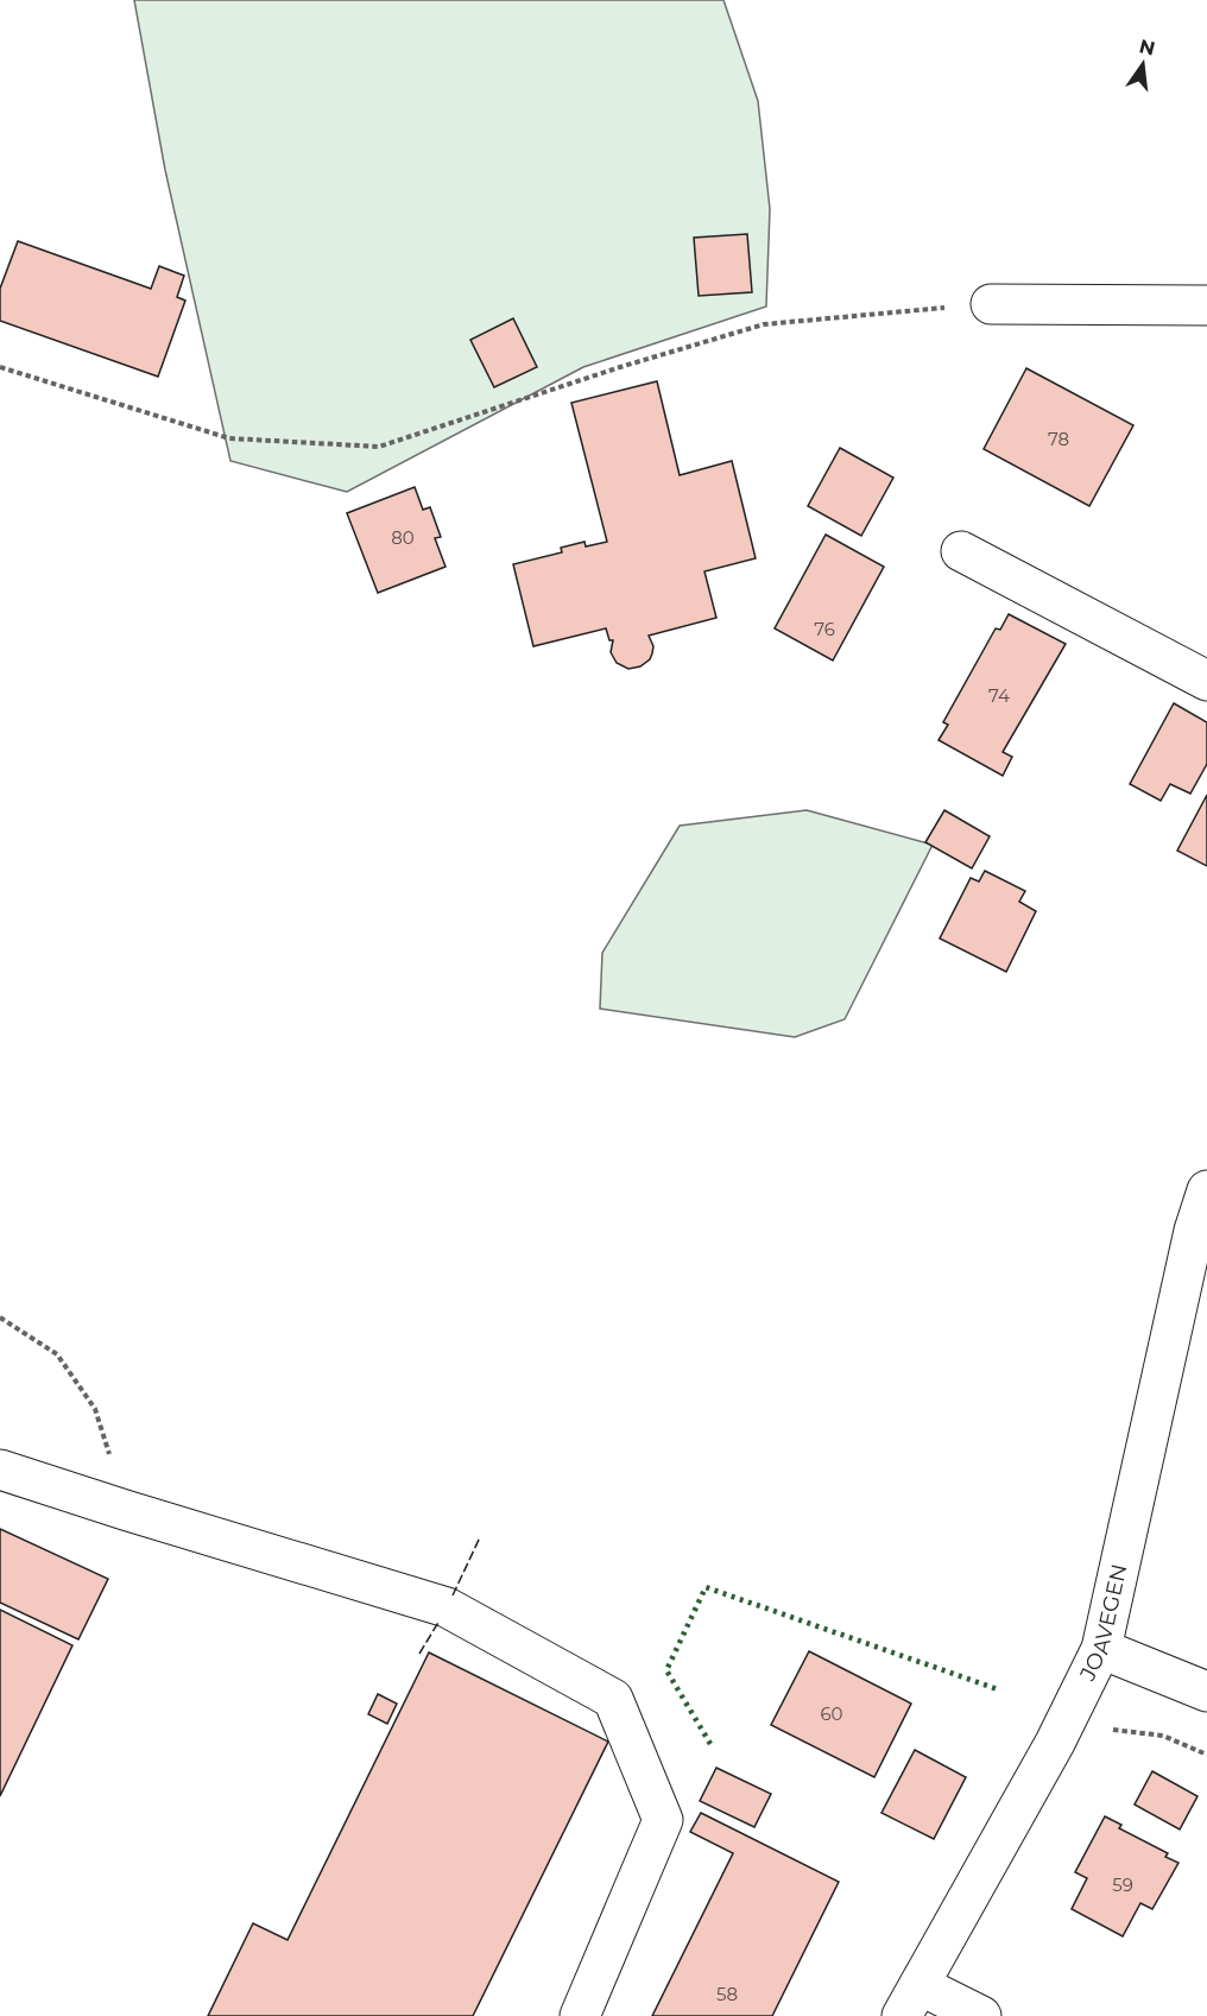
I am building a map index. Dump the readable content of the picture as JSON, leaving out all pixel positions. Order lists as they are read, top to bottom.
{
  "streets": {
    "street": ["JOAVEGEN"]
  },
  "house_numbers": [
    "78",
    "80",
    "76",
    "74",
    "60",
    "59",
    "58"
  ],
  "north": "top"
}
